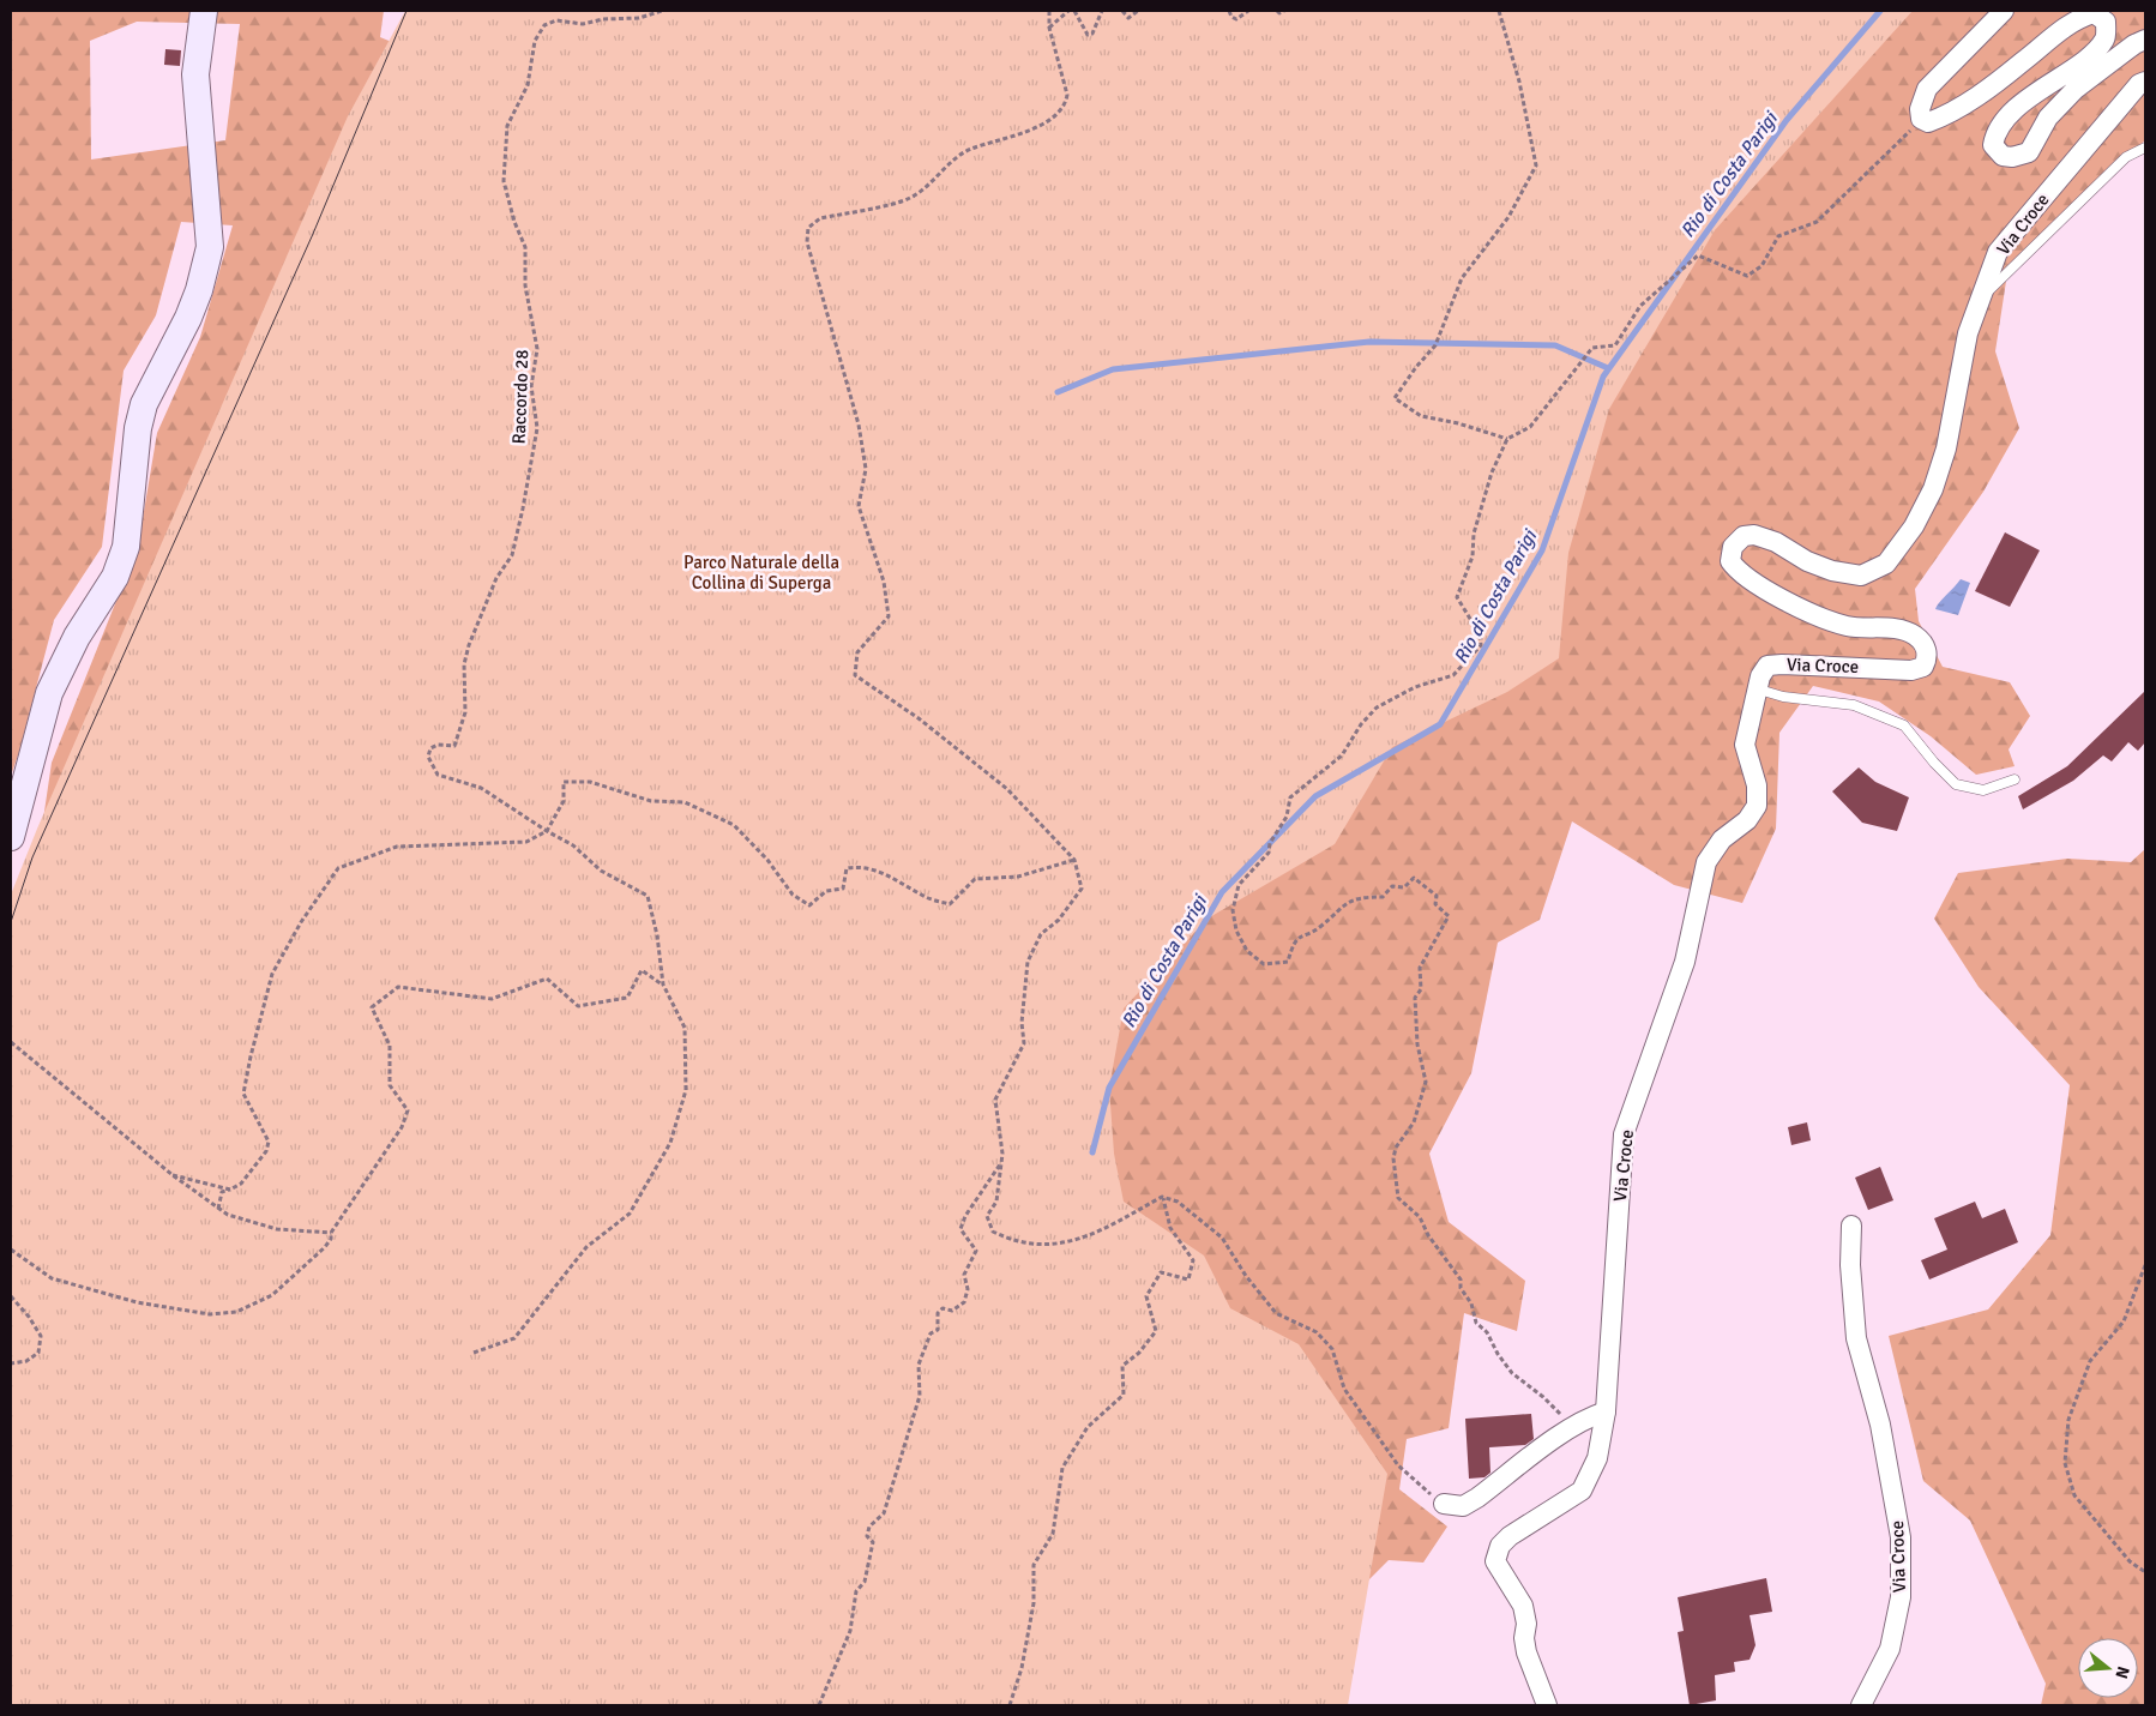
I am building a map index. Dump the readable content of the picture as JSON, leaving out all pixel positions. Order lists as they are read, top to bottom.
{
  "streets": {
    "street": ["Via Croce"],
    "path": ["Raccordo 28"]
  },
  "water": ["Rio di Costa Parigi"],
  "parks": ["Parco Naturale della Collina di Superga"],
  "north": "right"
}
